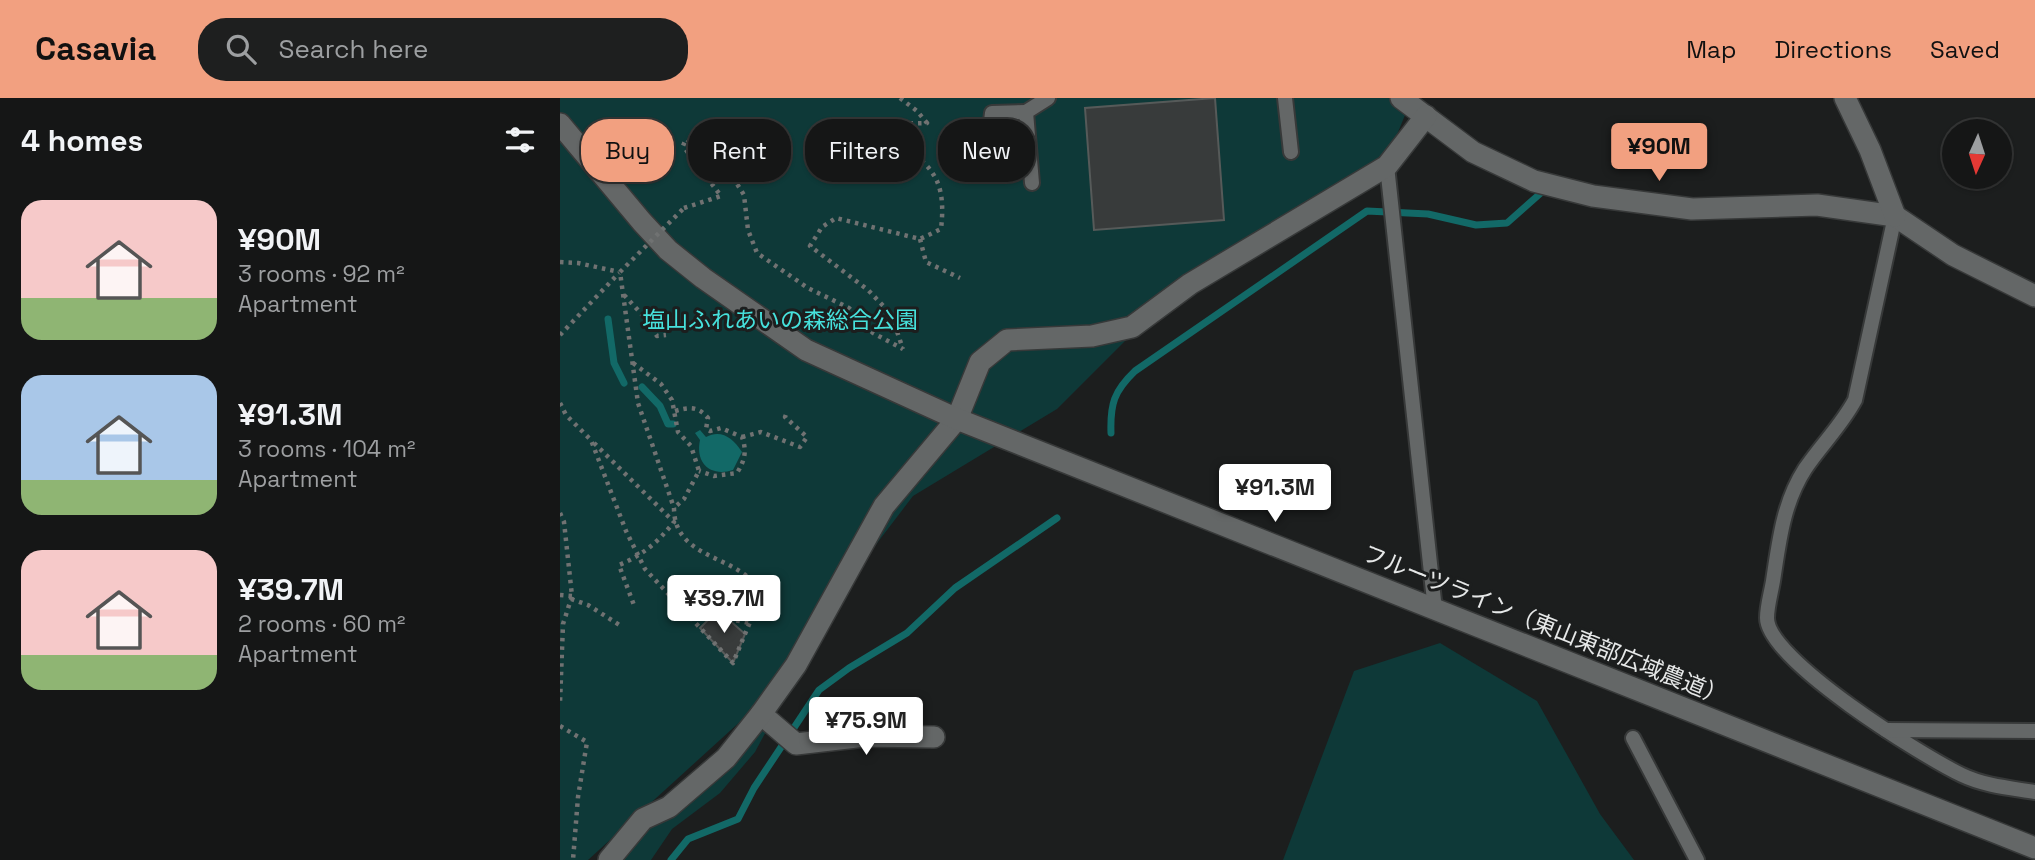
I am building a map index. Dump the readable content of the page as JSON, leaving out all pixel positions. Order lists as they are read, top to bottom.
{
  "streets": {
    "street": ["フルーツライン（東山東部広域農道）"]
  },
  "parks": ["塩山ふれあいの森総合公園"],
  "north": "bottom",
  "page": {
    "header": "Casavia",
    "search": "Search here",
    "nav": ["Map", "Directions", "Saved"],
    "heading": "4 homes",
    "chip": [
      "Buy",
      "Rent",
      "Filters",
      "New"
    ],
    "price": [
      "¥90M",
      "¥91.3M",
      "¥39.7M",
      "¥75.9M"
    ],
    "list": [
      {
        "name": "¥90M",
        "note": "3 rooms · 92 m² · Apartment"
      },
      {
        "name": "¥91.3M",
        "note": "3 rooms · 104 m² · Apartment"
      },
      {
        "name": "¥39.7M",
        "note": "2 rooms · 60 m² · Apartment"
      }
    ]
  }
}
